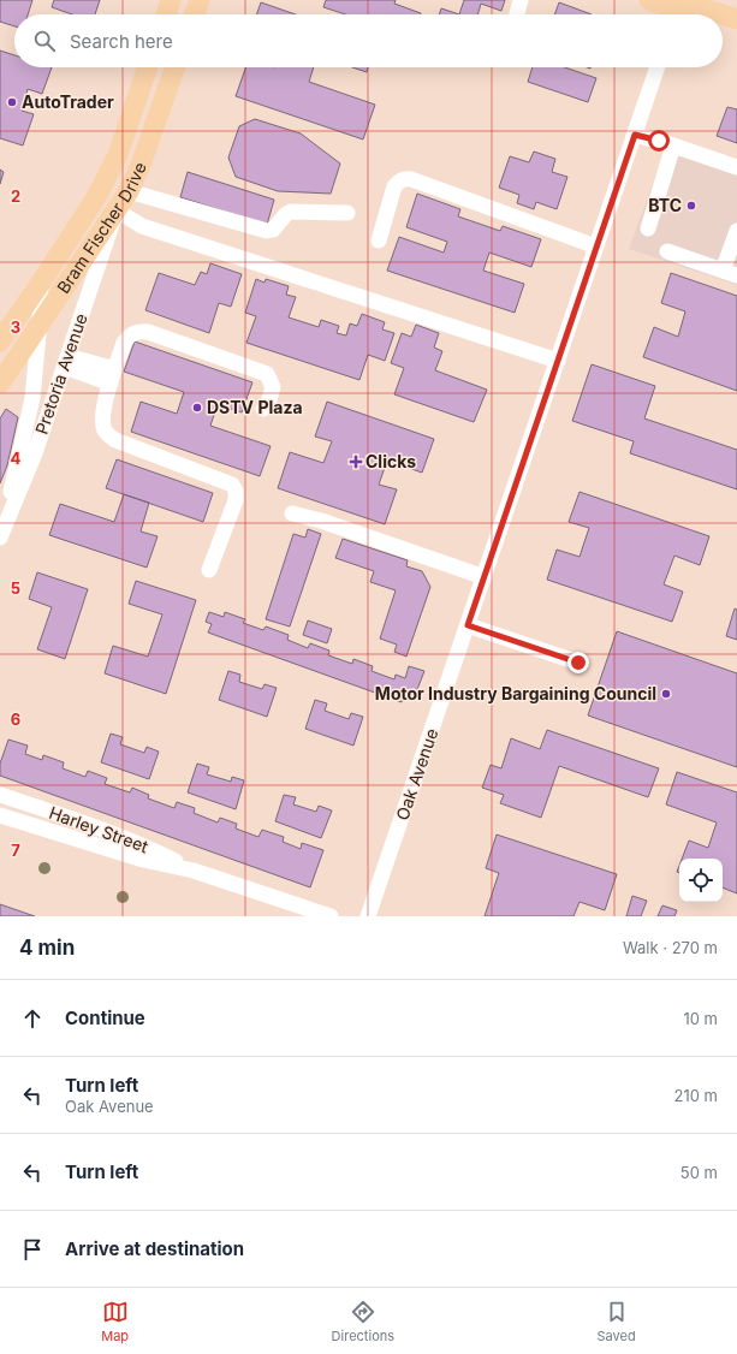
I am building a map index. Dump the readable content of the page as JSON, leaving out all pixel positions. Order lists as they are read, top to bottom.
{
  "streets": {
    "main road": ["Bram Fischer Drive"],
    "street": ["Pretoria Avenue", "Oak Avenue", "Harley Street"]
  },
  "crossings": [
    ["Bram Fischer Drive", "Pretoria Avenue"]
  ],
  "places": {
    "other": [
      "AutoTrader",
      "BTC",
      "DSTV Plaza",
      "Motor Industry Bargaining Council"
    ],
    "health": ["Clicks"]
  },
  "page": {
    "search": "Search here",
    "heading": ["4 min", "Walk · 270 m"],
    "list": [
      ["Continue", "10 m"],
      ["Turn left", "Oak Avenue", "210 m"],
      ["Turn left", "50 m"],
      "Arrive at destination"
    ],
    "nav": ["Map", "Directions", "Saved"]
  },
  "grid": {
    "rows": [
      "2",
      "3",
      "4",
      "5",
      "6",
      "7"
    ]
  }
}
